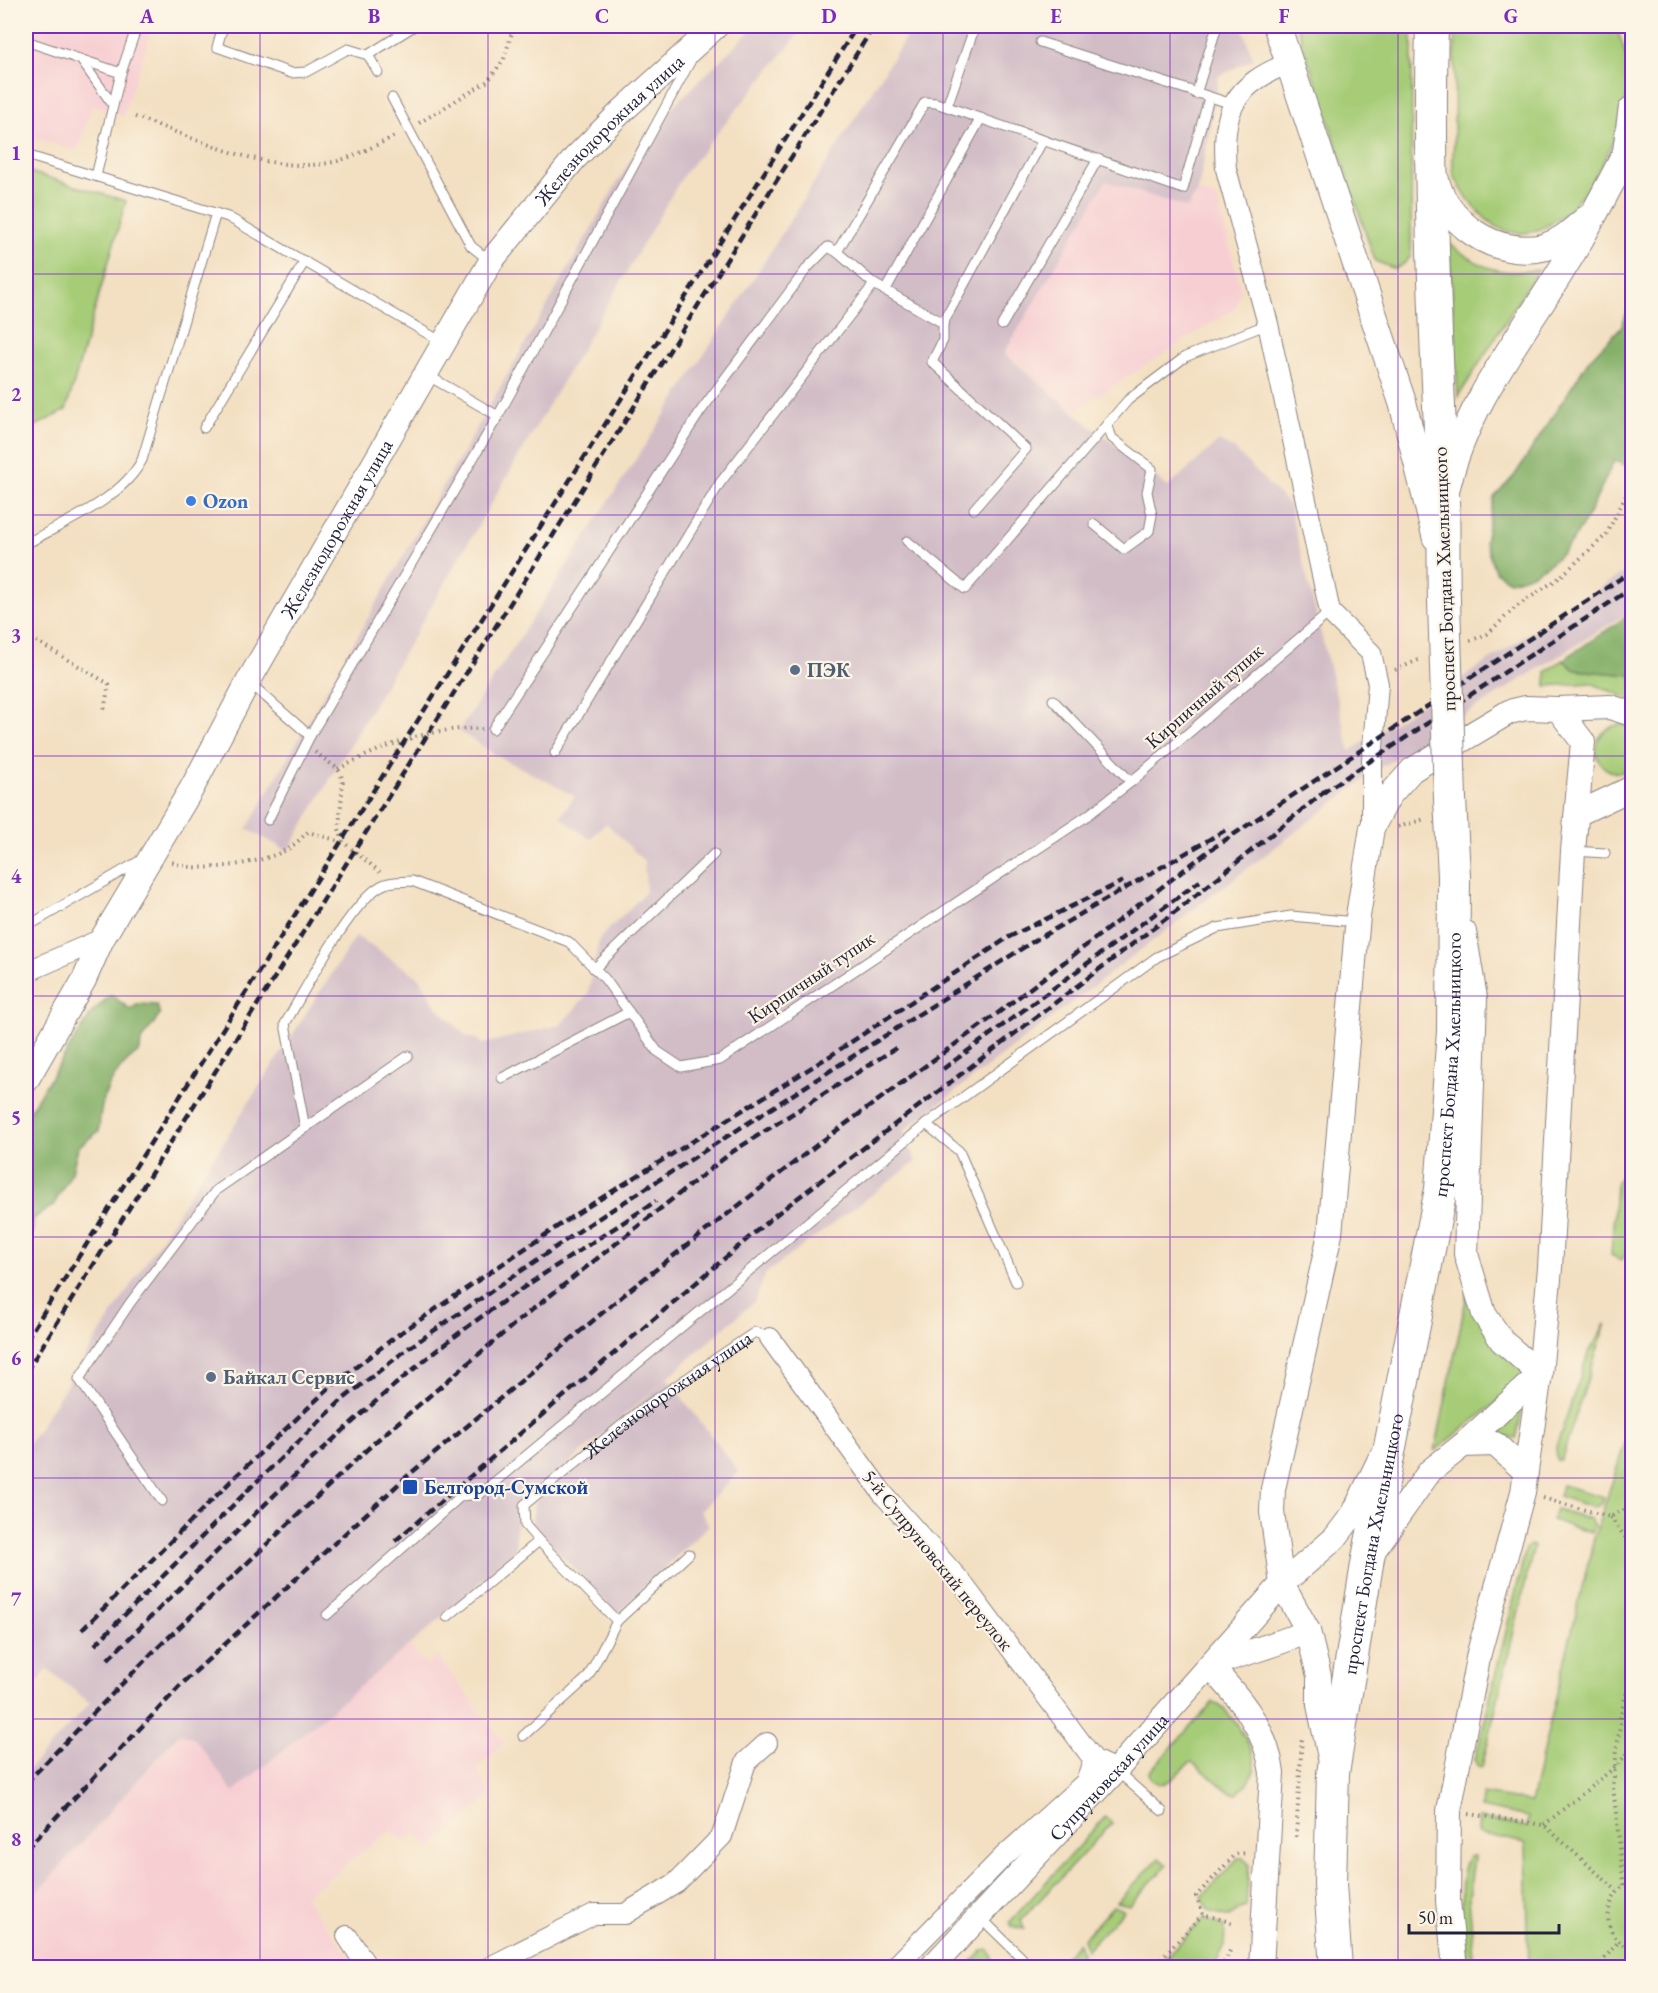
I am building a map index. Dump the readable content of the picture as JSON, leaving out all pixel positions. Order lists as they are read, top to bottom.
{
  "streets": {
    "main road": ["проспект Богдана Хмельницкого"],
    "street": ["Железнодорожная улица", "5-й Супруновский переулок", "Супруновская улица"],
    "lane": ["Кирпичный тупик"]
  },
  "crossings": [
    ["Железнодорожная улица", "5-й Супруновский переулок"],
    ["проспект Богдана Хмельницкого", "Супруновская улица"],
    ["5-й Супруновский переулок", "Супруновская улица"]
  ],
  "places": {
    "other": ["Ozon", "ПЭК", "Байкал Сервис"],
    "transit": ["Белгород-Сумской"]
  },
  "scale_bar": "50 m",
  "grid": {
    "columns": [
      "A",
      "B",
      "C",
      "D",
      "E",
      "F",
      "G"
    ],
    "rows": [
      "1",
      "2",
      "3",
      "4",
      "5",
      "6",
      "7",
      "8"
    ]
  }
}
